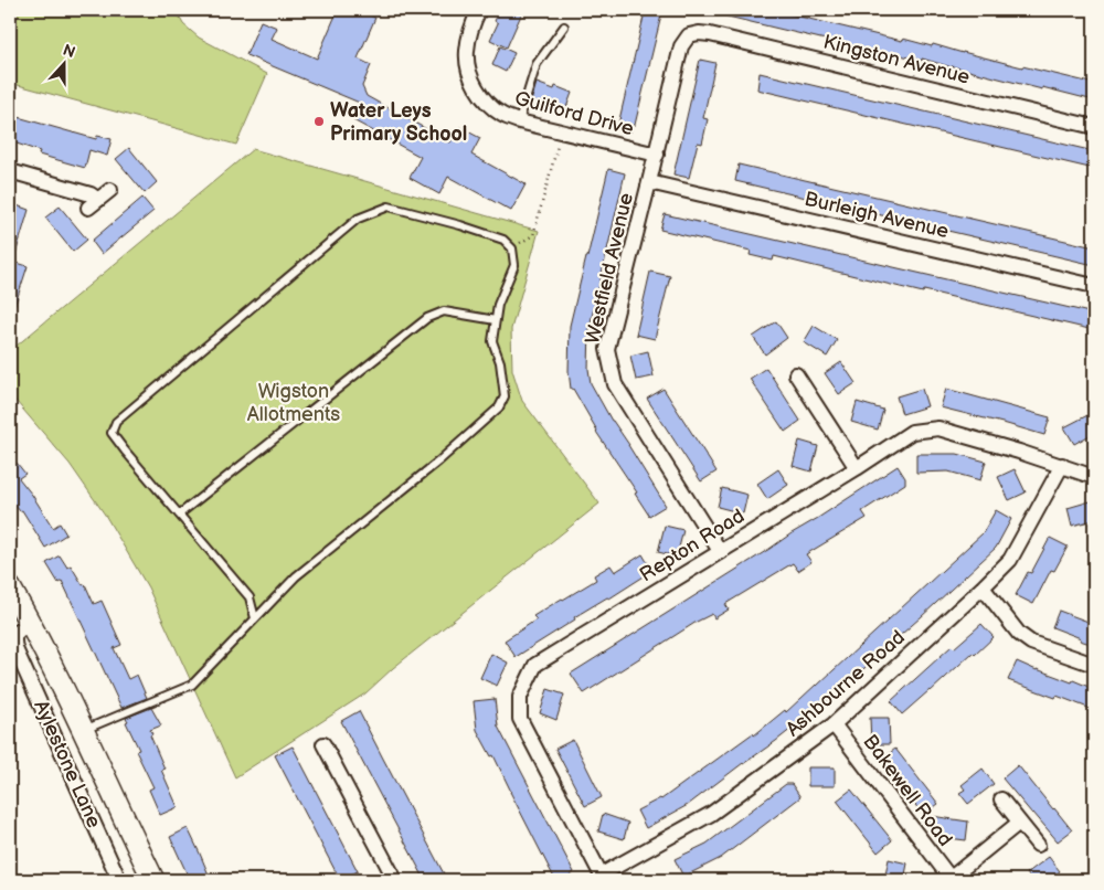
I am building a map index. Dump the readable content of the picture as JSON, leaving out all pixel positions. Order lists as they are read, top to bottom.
{
  "streets": {
    "main road": ["Aylestone Lane"],
    "street": [
      "Kingston Avenue",
      "Guilford Drive",
      "Burleigh Avenue",
      "Westfield Avenue",
      "Repton Road",
      "Ashbourne Road",
      "Bakewell Road"
    ]
  },
  "crossings": [
    ["Kingston Avenue", "Westfield Avenue"],
    ["Guilford Drive", "Westfield Avenue"],
    ["Burleigh Avenue", "Westfield Avenue"],
    ["Westfield Avenue", "Repton Road"],
    ["Repton Road", "Ashbourne Road"],
    ["Ashbourne Road", "Bakewell Road"]
  ],
  "parks": ["Wigston Allotments"],
  "places": ["Water Leys Primary School"],
  "north": "top"
}
